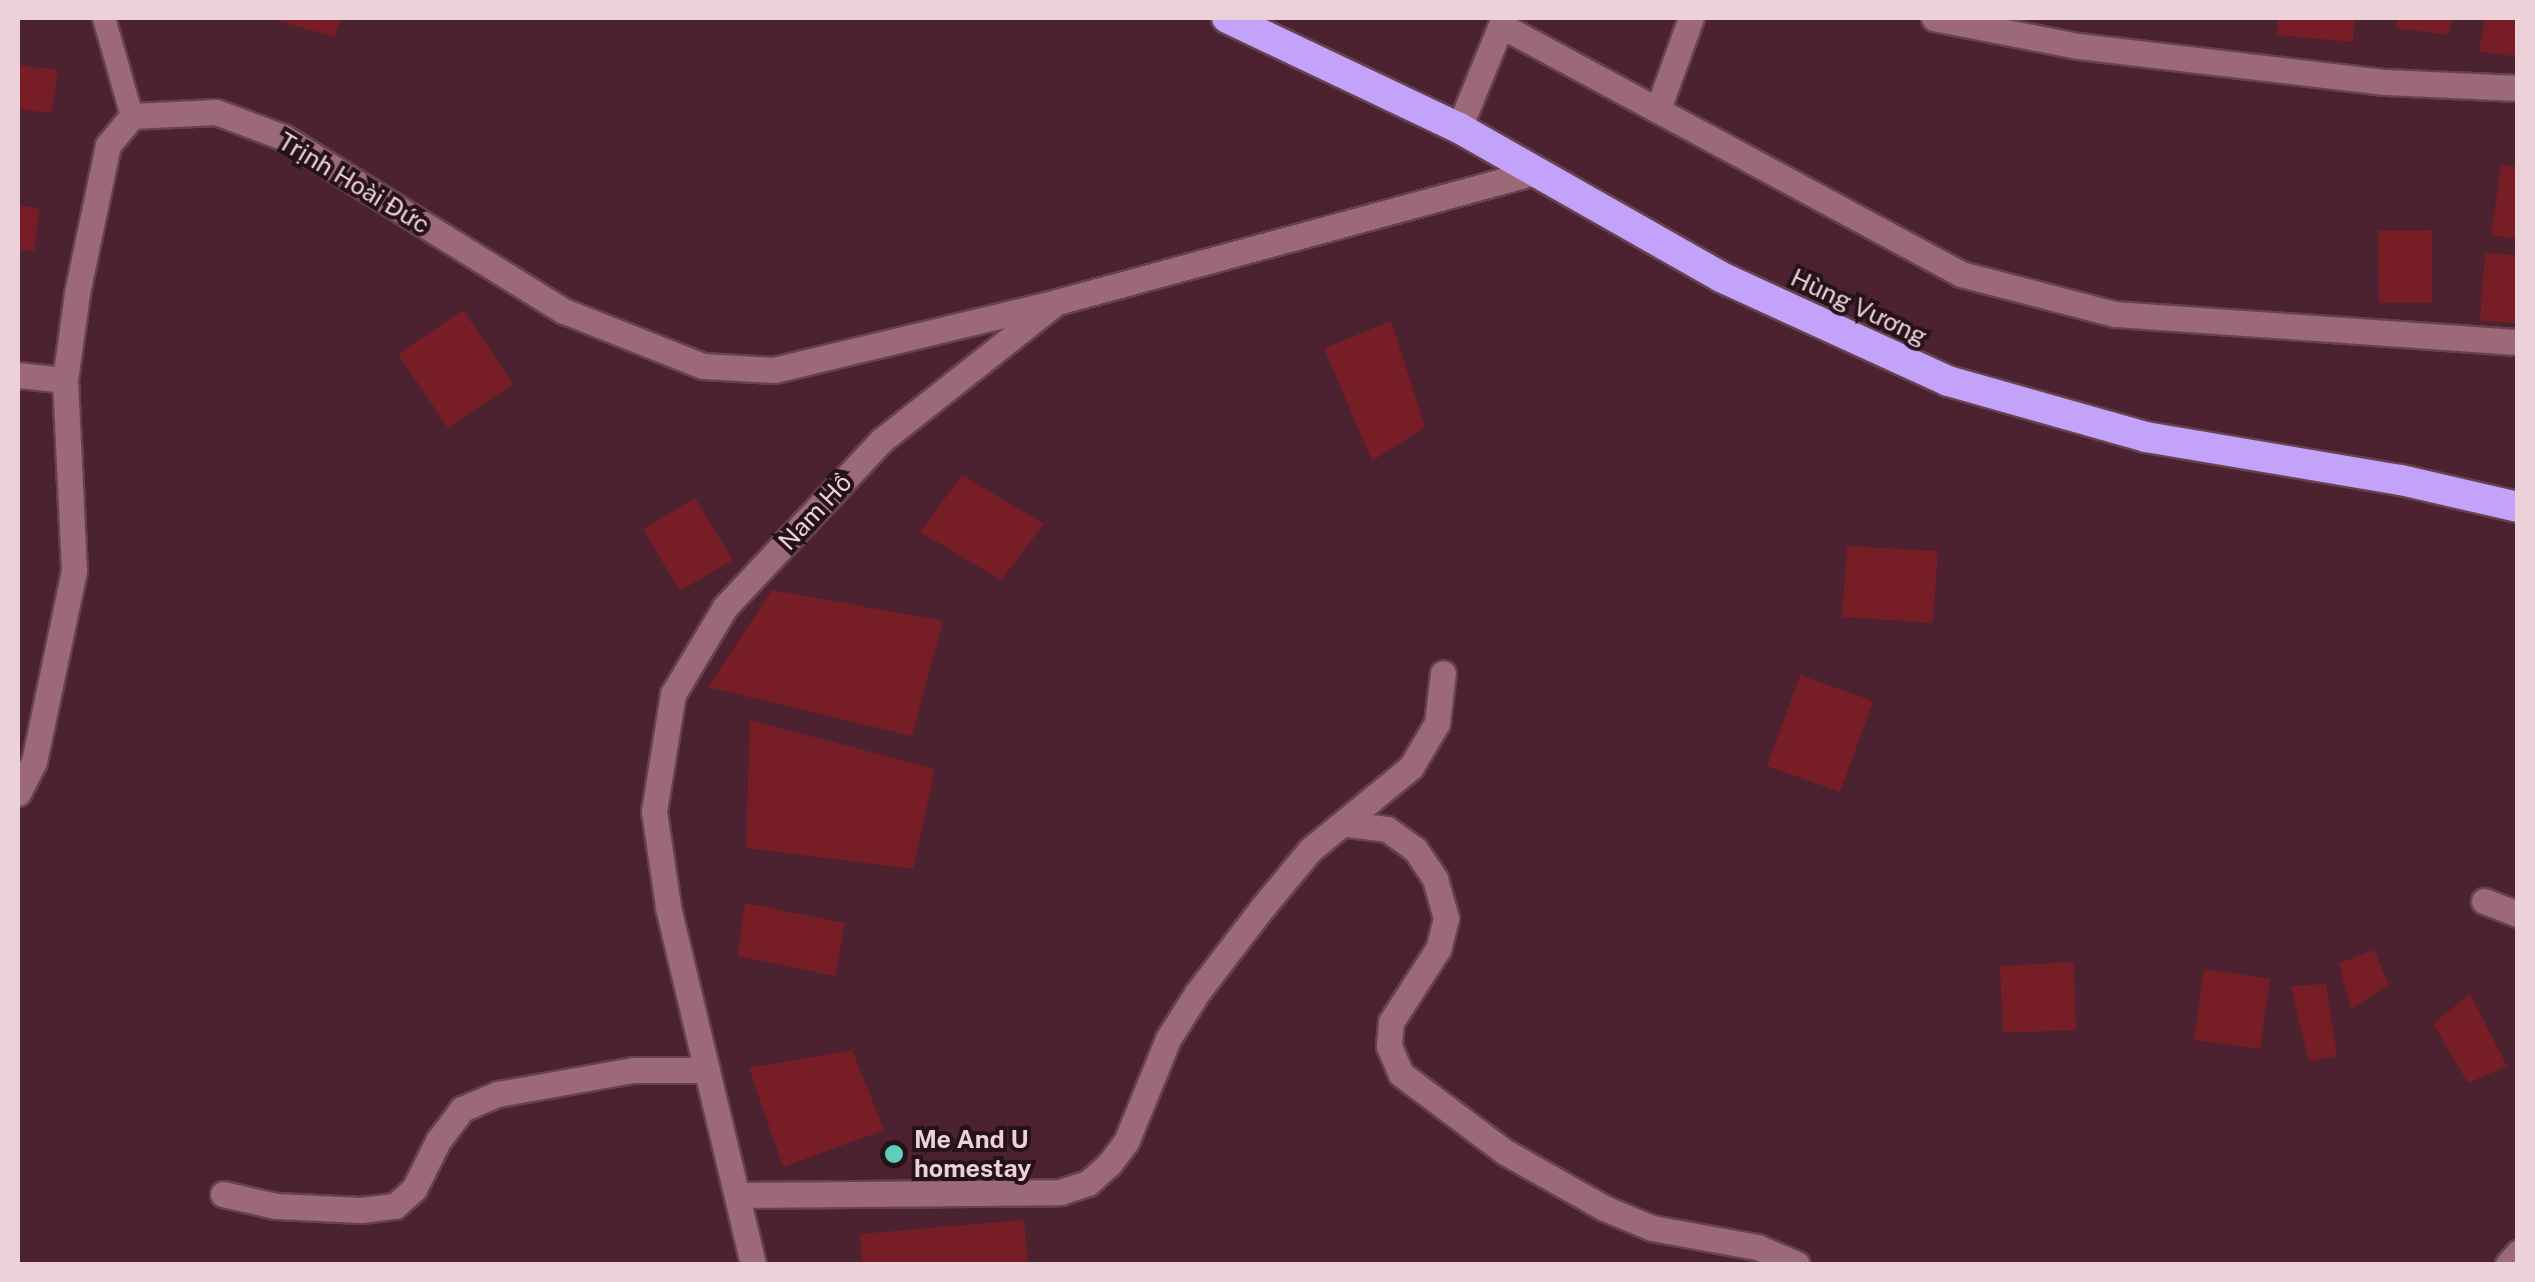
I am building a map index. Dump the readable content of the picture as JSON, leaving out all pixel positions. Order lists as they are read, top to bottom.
{
  "streets": {
    "highway": ["Hùng Vương"],
    "street": ["Trịnh Hoài Đức", "Nam Hồ"]
  },
  "crossings": [
    ["Trịnh Hoài Đức", "Nam Hồ"],
    ["Hùng Vương", "Nam Hồ"]
  ],
  "places": ["Me And U homestay"]
}
